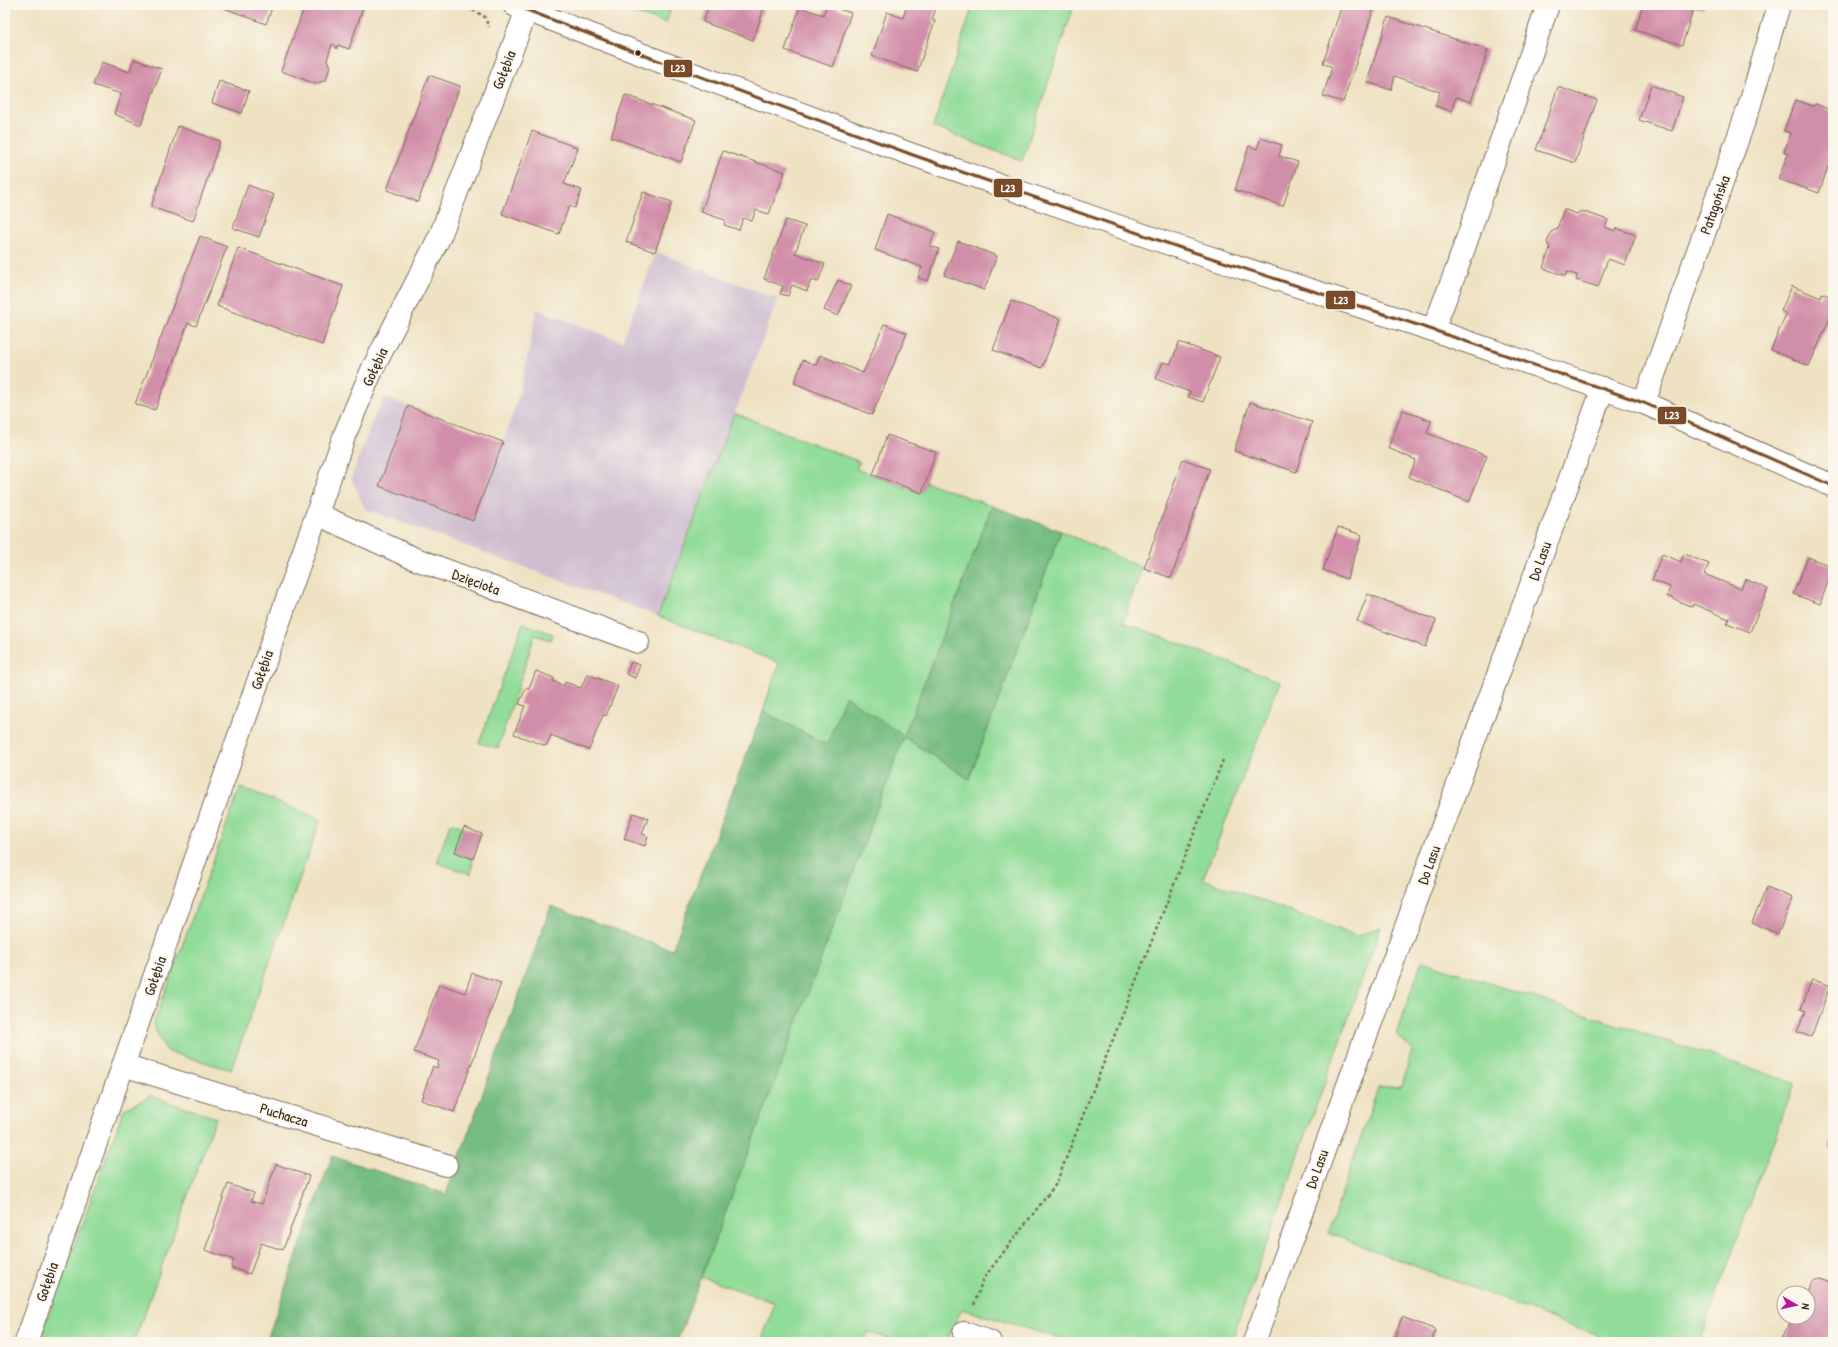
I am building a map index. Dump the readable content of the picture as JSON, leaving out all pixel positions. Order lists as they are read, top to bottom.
{
  "streets": {
    "street": [
      "Gołębia",
      "Patagońska",
      "Do Lasu",
      "Dzięcioła",
      "Puchacza"
    ]
  },
  "crossings": [
    ["Gołębia", "Dzięcioła"],
    ["Gołębia", "Puchacza"]
  ],
  "lines": ["transit line L23"],
  "north": "right"
}
